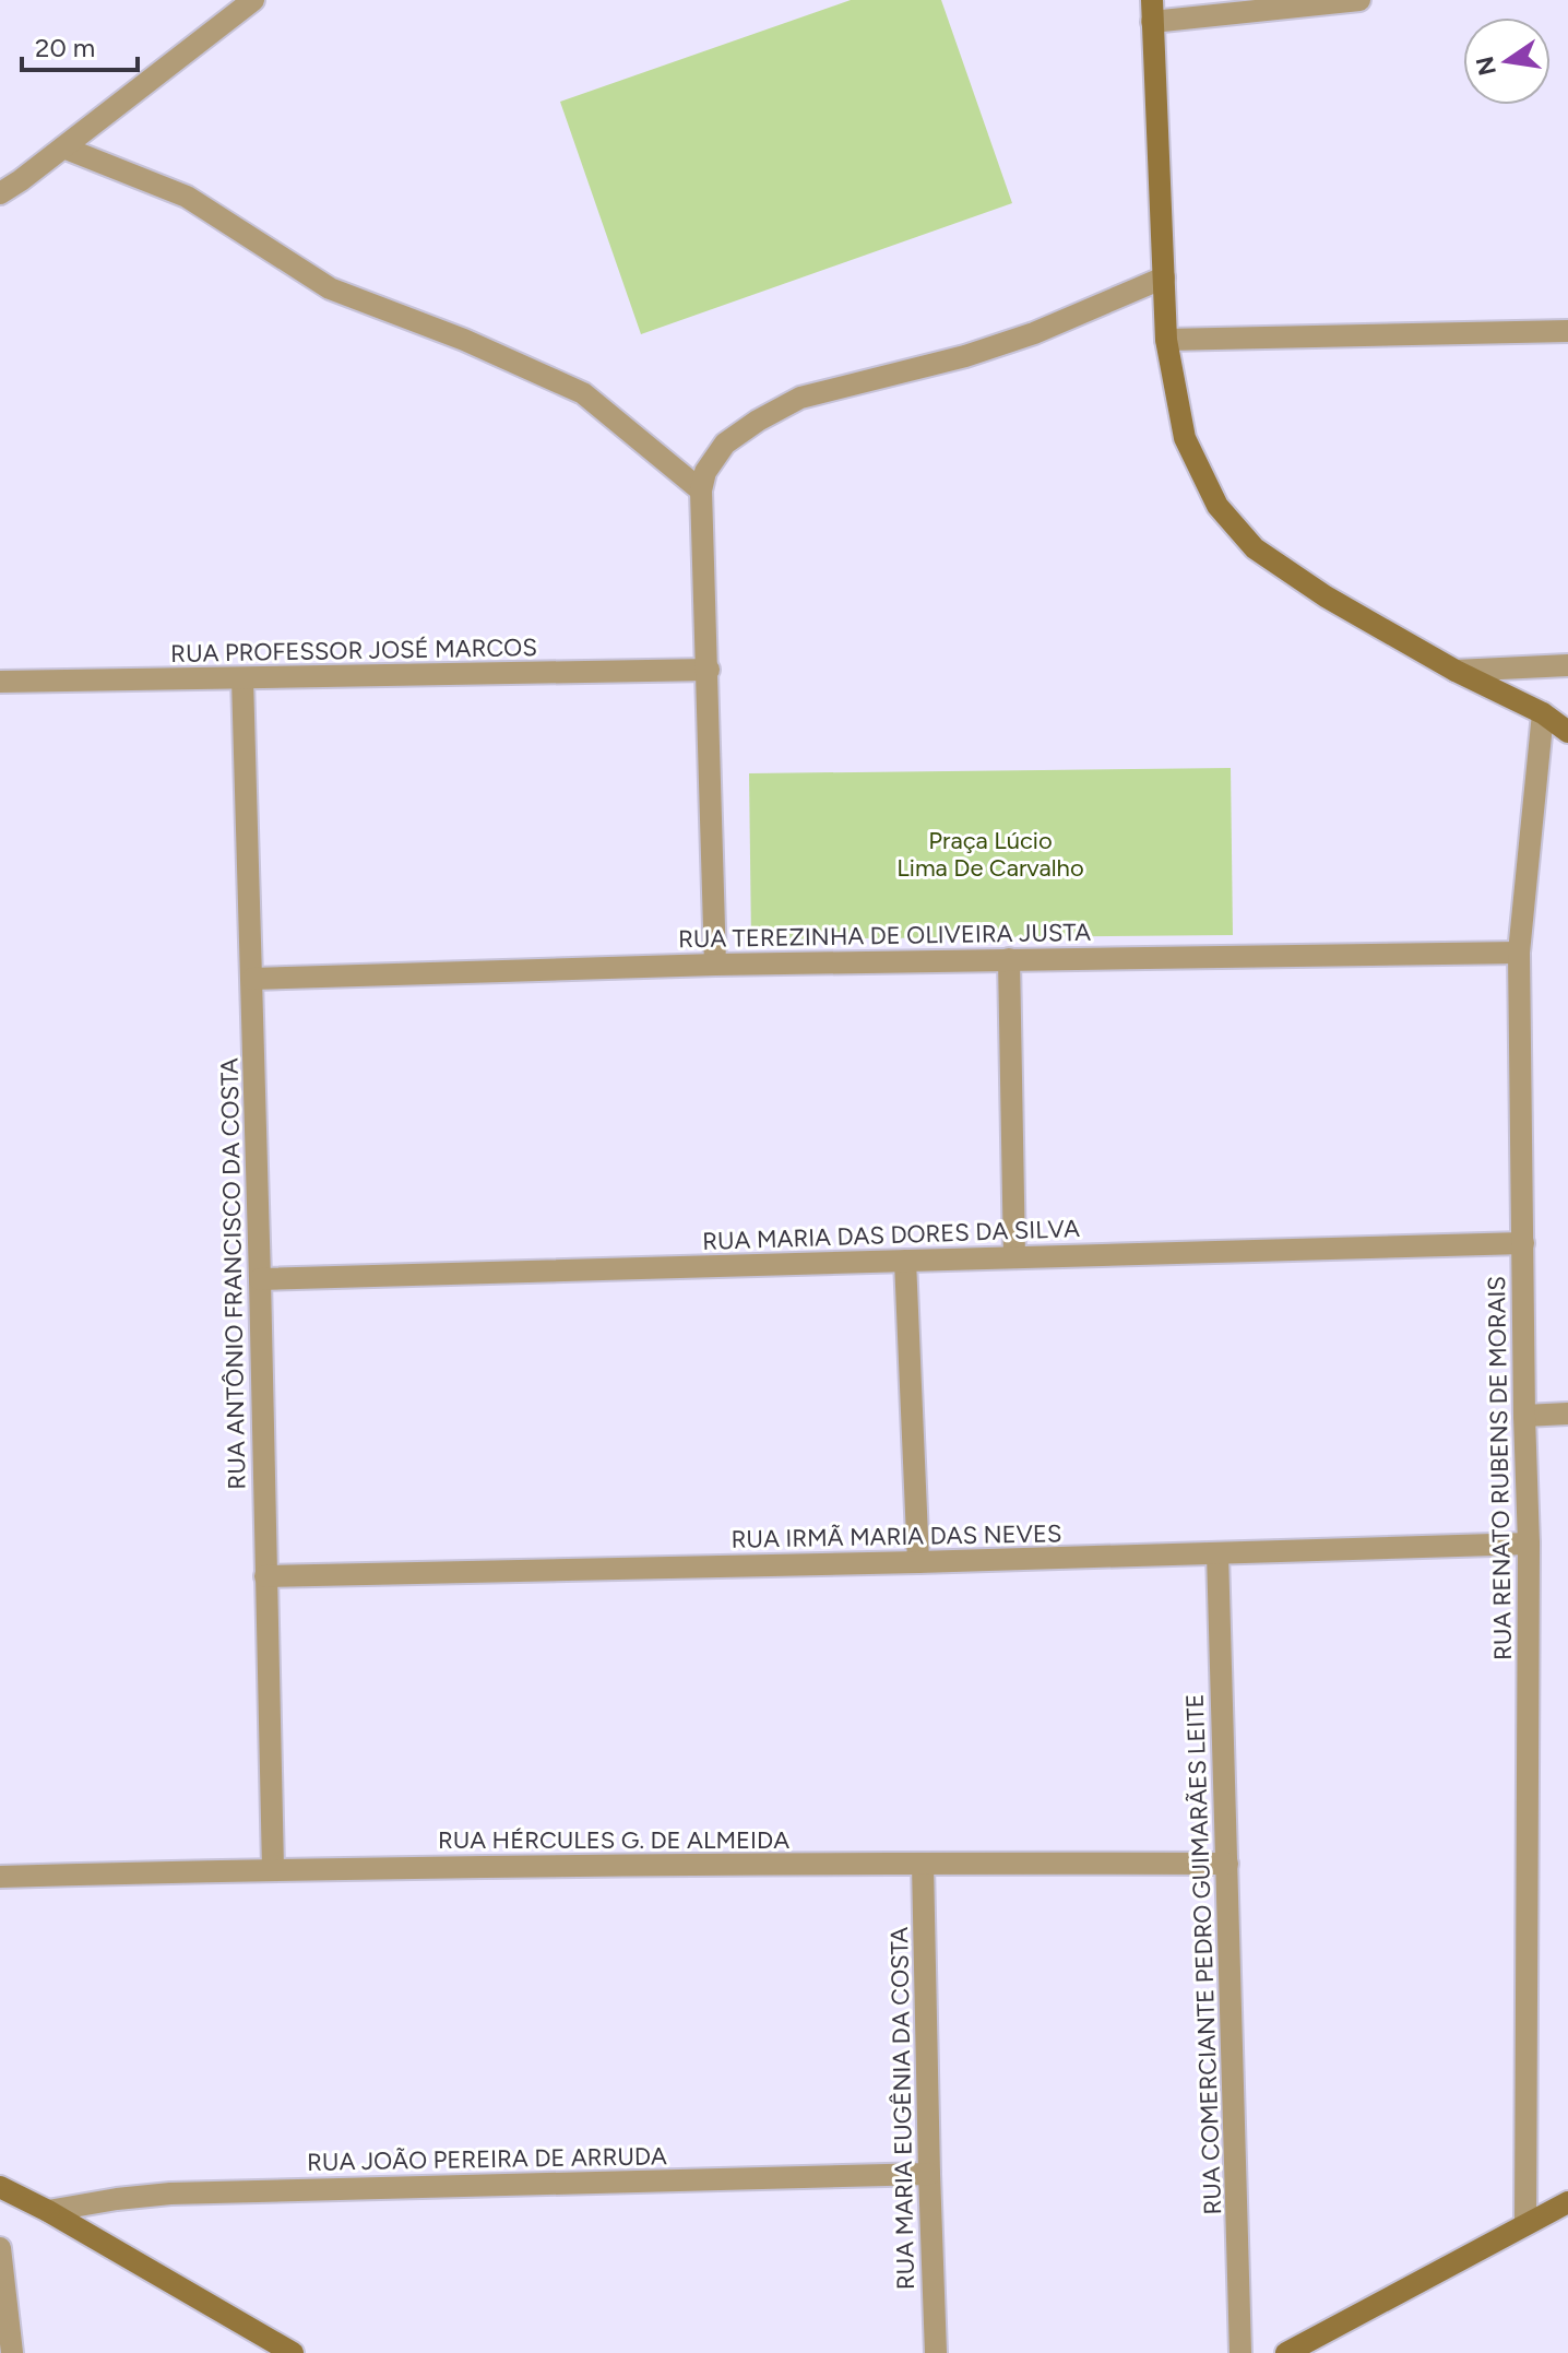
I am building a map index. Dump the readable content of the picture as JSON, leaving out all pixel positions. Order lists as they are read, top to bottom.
{
  "streets": {
    "street": [
      "RUA PROFESSOR JOSÉ MARCOS",
      "RUA TEREZINHA DE OLIVEIRA JUSTA",
      "RUA MARIA DAS DORES DA SILVA",
      "RUA ANTÔNIO FRANCISCO DA COSTA",
      "RUA RENATO RUBENS DE MORAIS",
      "RUA IRMÃ MARIA DAS NEVES",
      "RUA HÉRCULES G. DE ALMEIDA",
      "RUA COMERCIANTE PEDRO GUIMARÃES LEITE",
      "RUA MARIA EUGÊNIA DA COSTA",
      "RUA JOÃO PEREIRA DE ARRUDA"
    ]
  },
  "crossings": [
    ["RUA PROFESSOR JOSÉ MARCOS", "RUA ANTÔNIO FRANCISCO DA COSTA"],
    ["RUA TEREZINHA DE OLIVEIRA JUSTA", "RUA ANTÔNIO FRANCISCO DA COSTA"],
    ["RUA TEREZINHA DE OLIVEIRA JUSTA", "RUA RENATO RUBENS DE MORAIS"],
    ["RUA MARIA DAS DORES DA SILVA", "RUA ANTÔNIO FRANCISCO DA COSTA"],
    ["RUA MARIA DAS DORES DA SILVA", "RUA RENATO RUBENS DE MORAIS"],
    ["RUA ANTÔNIO FRANCISCO DA COSTA", "RUA IRMÃ MARIA DAS NEVES"],
    ["RUA ANTÔNIO FRANCISCO DA COSTA", "RUA HÉRCULES G. DE ALMEIDA"],
    ["RUA RENATO RUBENS DE MORAIS", "RUA IRMÃ MARIA DAS NEVES"],
    ["RUA IRMÃ MARIA DAS NEVES", "RUA COMERCIANTE PEDRO GUIMARÃES LEITE"],
    ["RUA HÉRCULES G. DE ALMEIDA", "RUA COMERCIANTE PEDRO GUIMARÃES LEITE"],
    ["RUA HÉRCULES G. DE ALMEIDA", "RUA MARIA EUGÊNIA DA COSTA"],
    ["RUA MARIA EUGÊNIA DA COSTA", "RUA JOÃO PEREIRA DE ARRUDA"]
  ],
  "parks": ["Praça Lúcio Lima De Carvalho"],
  "scale_bar": "20 m",
  "north": "left"
}
